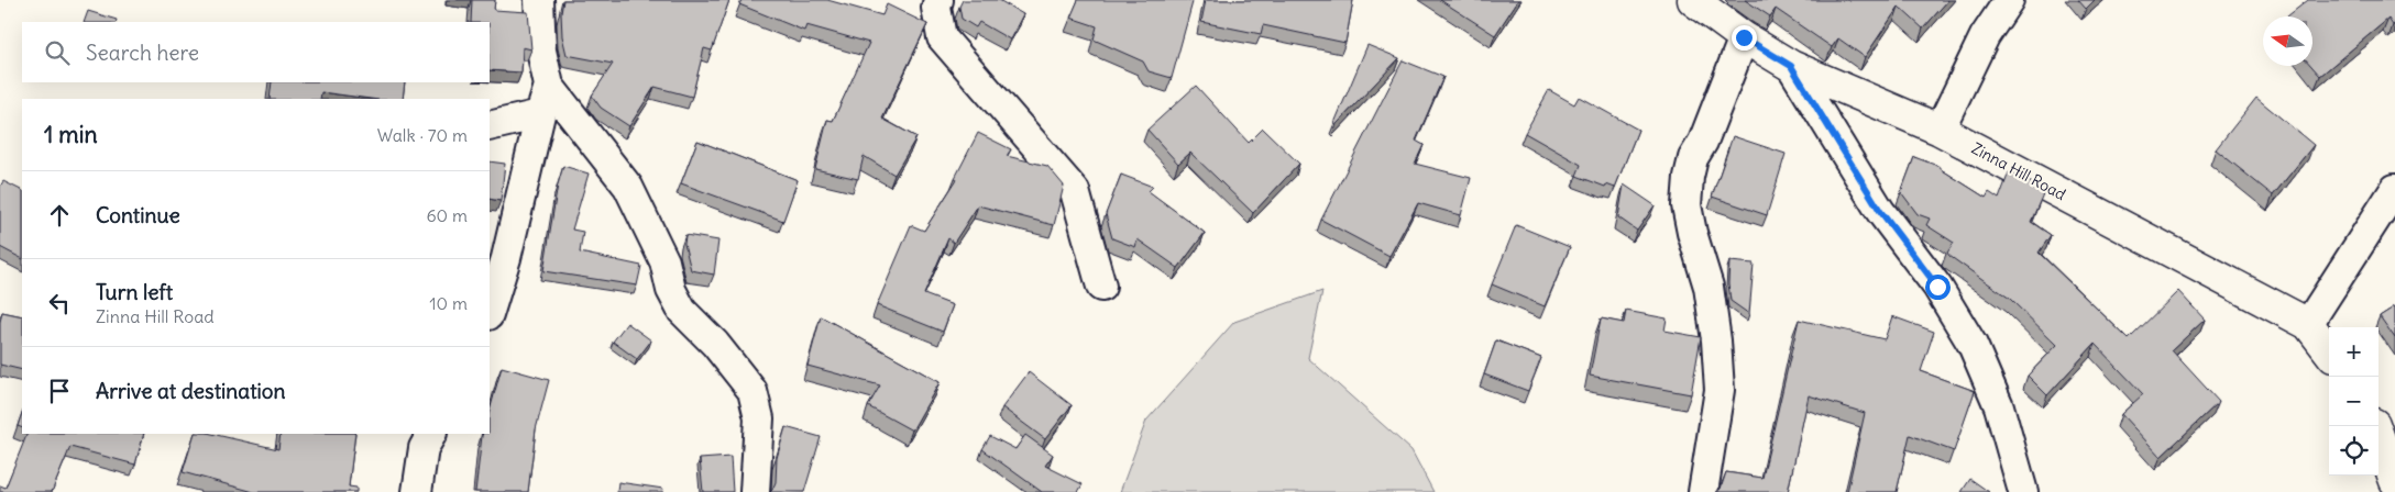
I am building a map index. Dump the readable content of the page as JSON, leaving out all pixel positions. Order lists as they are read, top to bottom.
{
  "streets": {
    "street": ["Zinna Hill Road"]
  },
  "north": "left",
  "page": {
    "search": "Search here",
    "heading": ["1 min", "Walk · 70 m"],
    "list": [
      ["Continue", "60 m"],
      ["Turn left", "Zinna Hill Road", "10 m"],
      "Arrive at destination"
    ],
    "map_buttons": ["+", "−"]
  }
}
